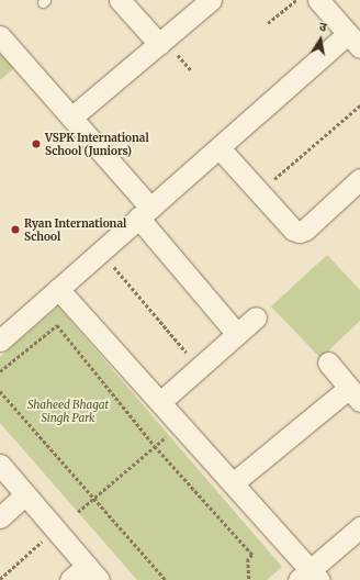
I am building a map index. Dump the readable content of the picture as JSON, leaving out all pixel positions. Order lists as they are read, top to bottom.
{
  "parks": ["Shaheed Bhagat Singh Park"],
  "places": ["VSPK International School (Juniors)", "Ryan International School"],
  "north": "top"
}
